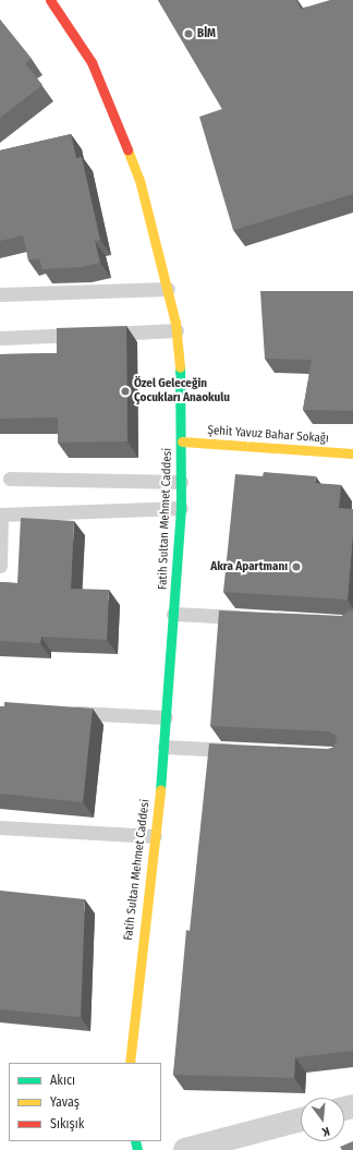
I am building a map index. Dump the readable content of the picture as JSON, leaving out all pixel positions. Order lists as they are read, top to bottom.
{
  "streets": {
    "street": ["Şehit Yavuz Bahar Sokağı", "Fatih Sultan Mehmet Caddesi"]
  },
  "crossings": [
    ["Şehit Yavuz Bahar Sokağı", "Fatih Sultan Mehmet Caddesi"]
  ],
  "places": ["BİM", "Özel Geleceğin Çocukları Anaokulu", "Akra Apartmanı"],
  "legend": ["Akıcı", "Yavaş", "Sıkışık"],
  "north": "bottom"
}
